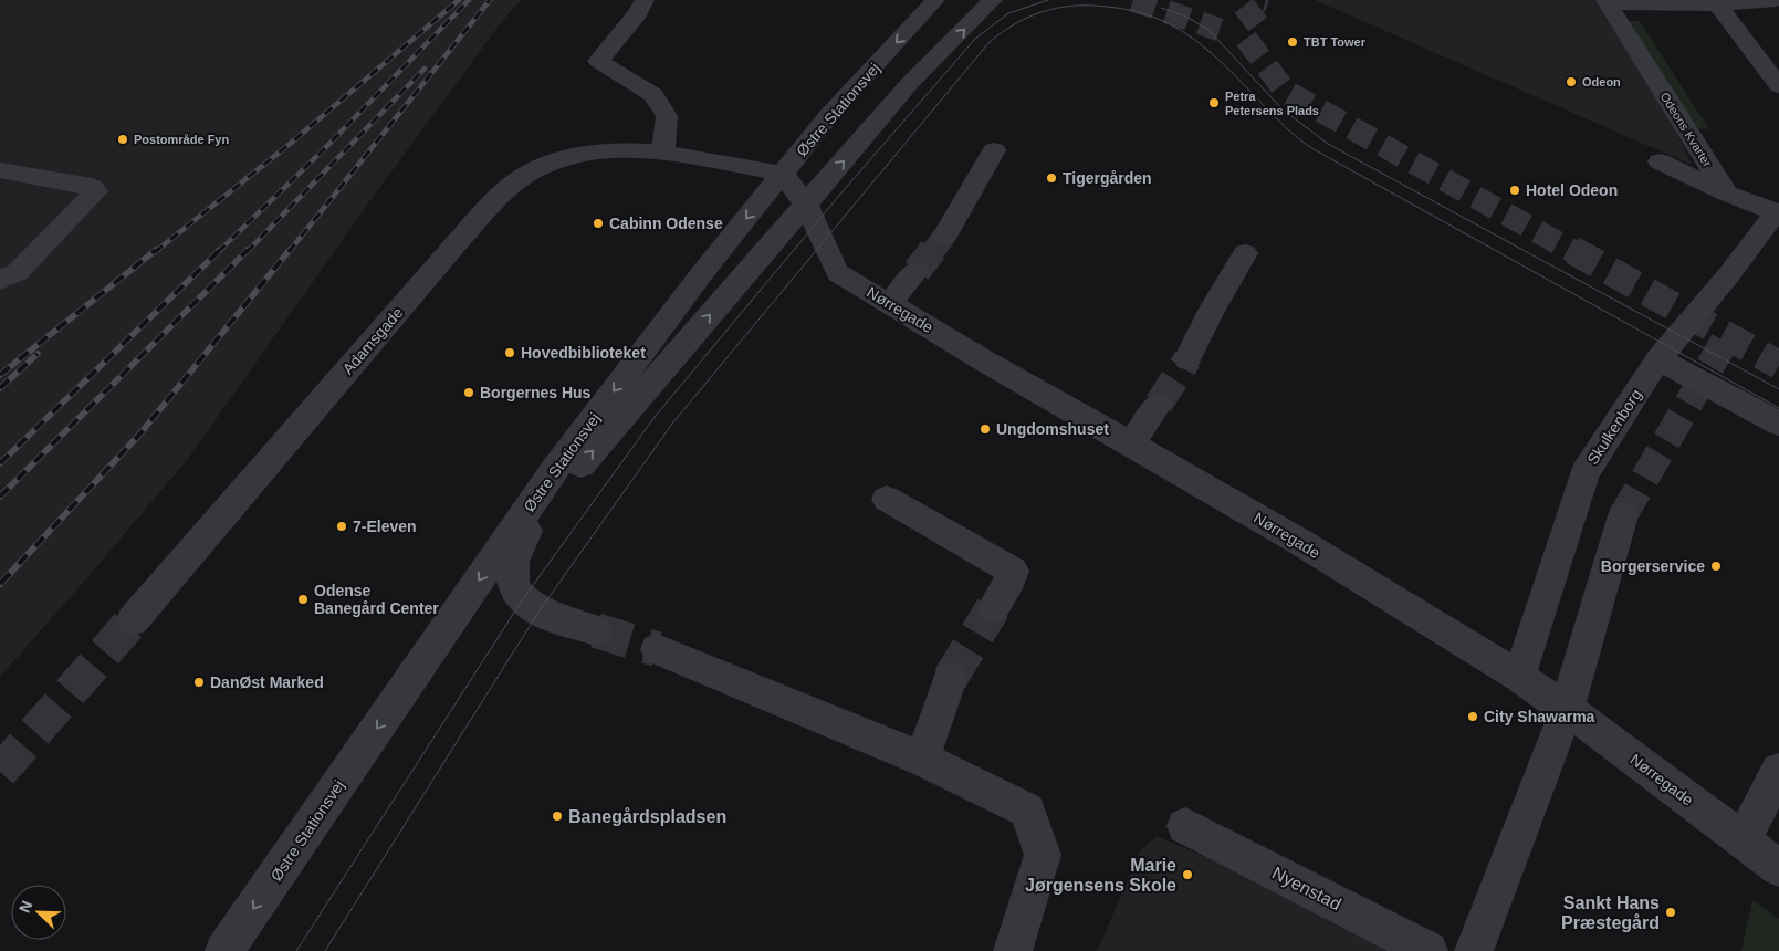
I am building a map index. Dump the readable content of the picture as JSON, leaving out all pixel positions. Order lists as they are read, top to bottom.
{
  "streets": {
    "street": [
      "Østre Stationsvej",
      "Odeons Kvarter",
      "Nørregade",
      "Adamsgade",
      "Skulkenborg",
      "Nyenstad"
    ]
  },
  "crossings": [
    ["Østre Stationsvej", "Nørregade"],
    ["Østre Stationsvej", "Adamsgade"],
    ["Nørregade", "Skulkenborg"]
  ],
  "places": [
    "TBT Tower",
    "Odeon",
    "Petra Petersens Plads",
    "Postområde Fyn",
    "Tigergården",
    "Hotel Odeon",
    "Cabinn Odense",
    "Hovedbiblioteket",
    "Borgernes Hus",
    "Ungdomshuset",
    "7-Eleven",
    "Borgerservice",
    "Odense Banegård Center",
    "DanØst Marked",
    "City Shawarma",
    "Banegårdspladsen",
    "Marie Jørgensens Skole",
    "Sankt Hans Præstegård"
  ],
  "north": "top left"
}
